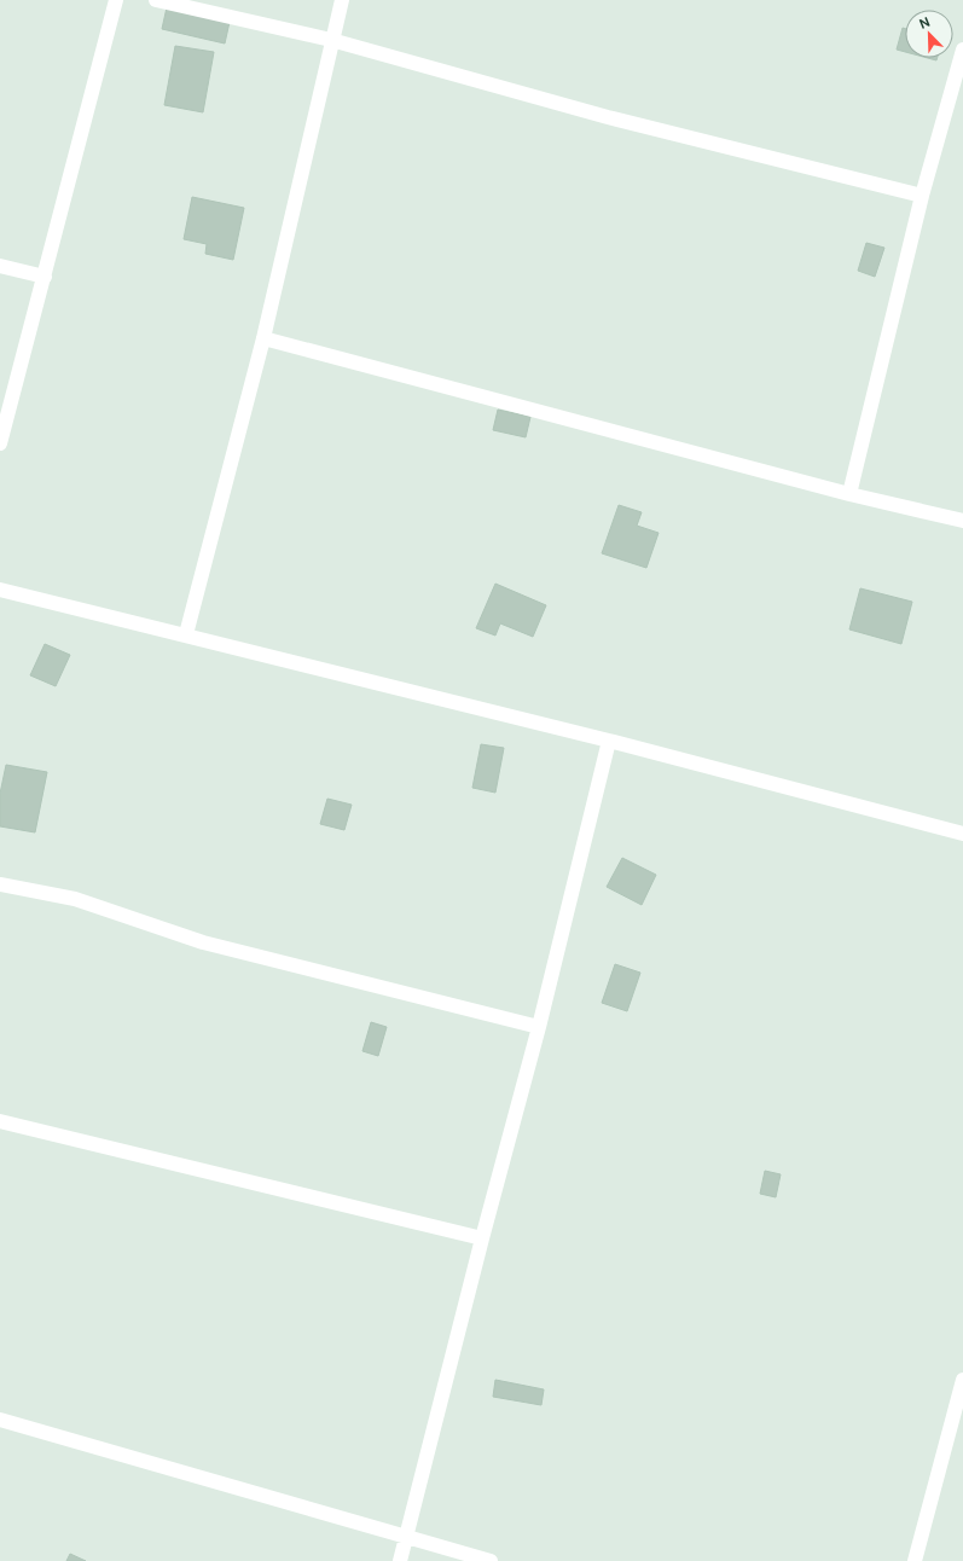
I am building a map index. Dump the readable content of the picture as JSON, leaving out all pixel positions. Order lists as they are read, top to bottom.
{
  "north": "top left"
}
